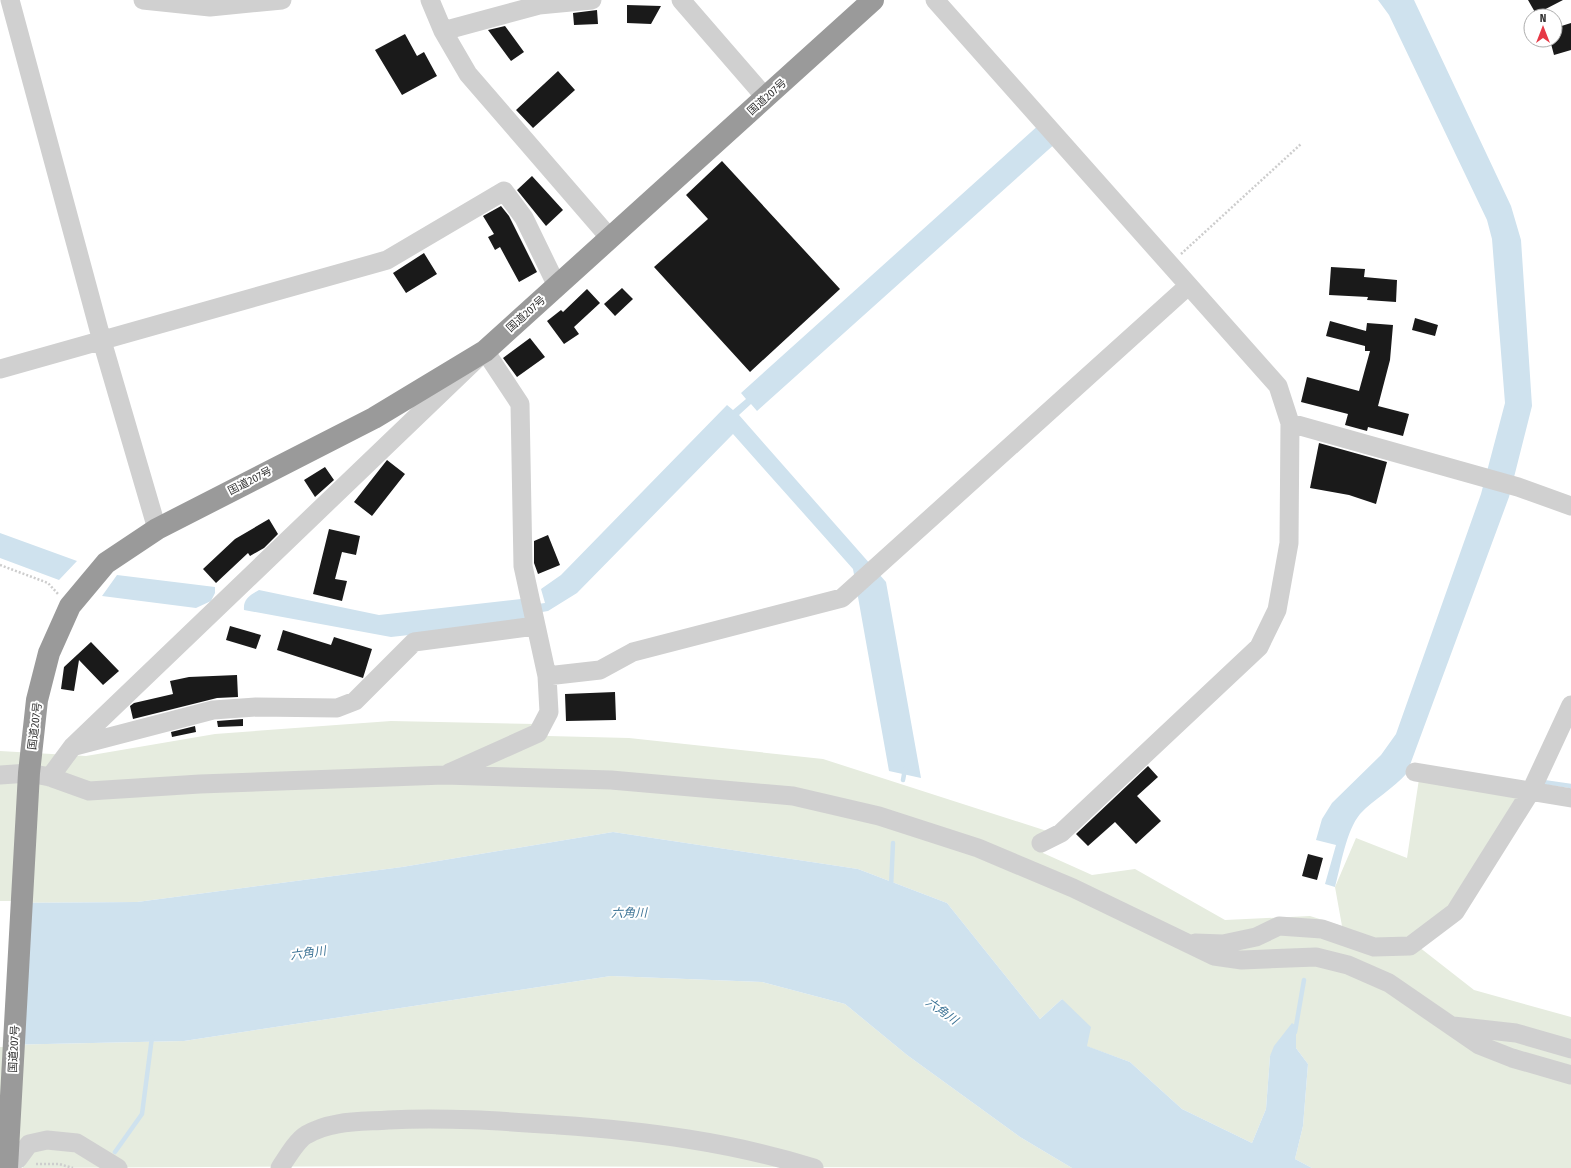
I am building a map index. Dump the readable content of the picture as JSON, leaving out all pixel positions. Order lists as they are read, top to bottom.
{
  "streets": {
    "highway": ["国道207号"]
  },
  "water": ["六角川"],
  "north": "top"
}
